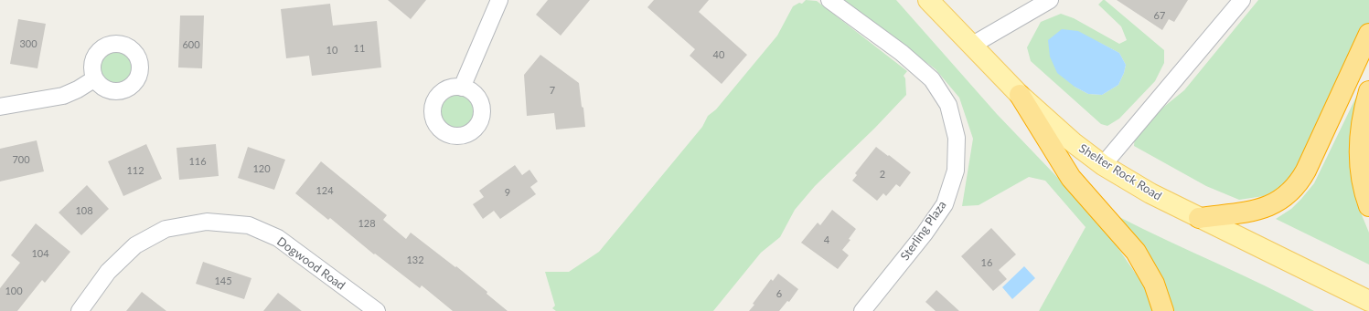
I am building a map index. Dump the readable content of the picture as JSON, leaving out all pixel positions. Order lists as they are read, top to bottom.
{
  "streets": {
    "main road": ["Shelter Rock Road"],
    "street": ["Sterling Plaza", "Dogwood Road"]
  },
  "house_numbers": [
    "67",
    "300",
    "600",
    "11",
    "10",
    "40",
    "7",
    "700",
    "116",
    "120",
    "112",
    "2",
    "124",
    "9",
    "108",
    "128",
    "4",
    "104",
    "132",
    "16",
    "145",
    "100",
    "6"
  ]
}
